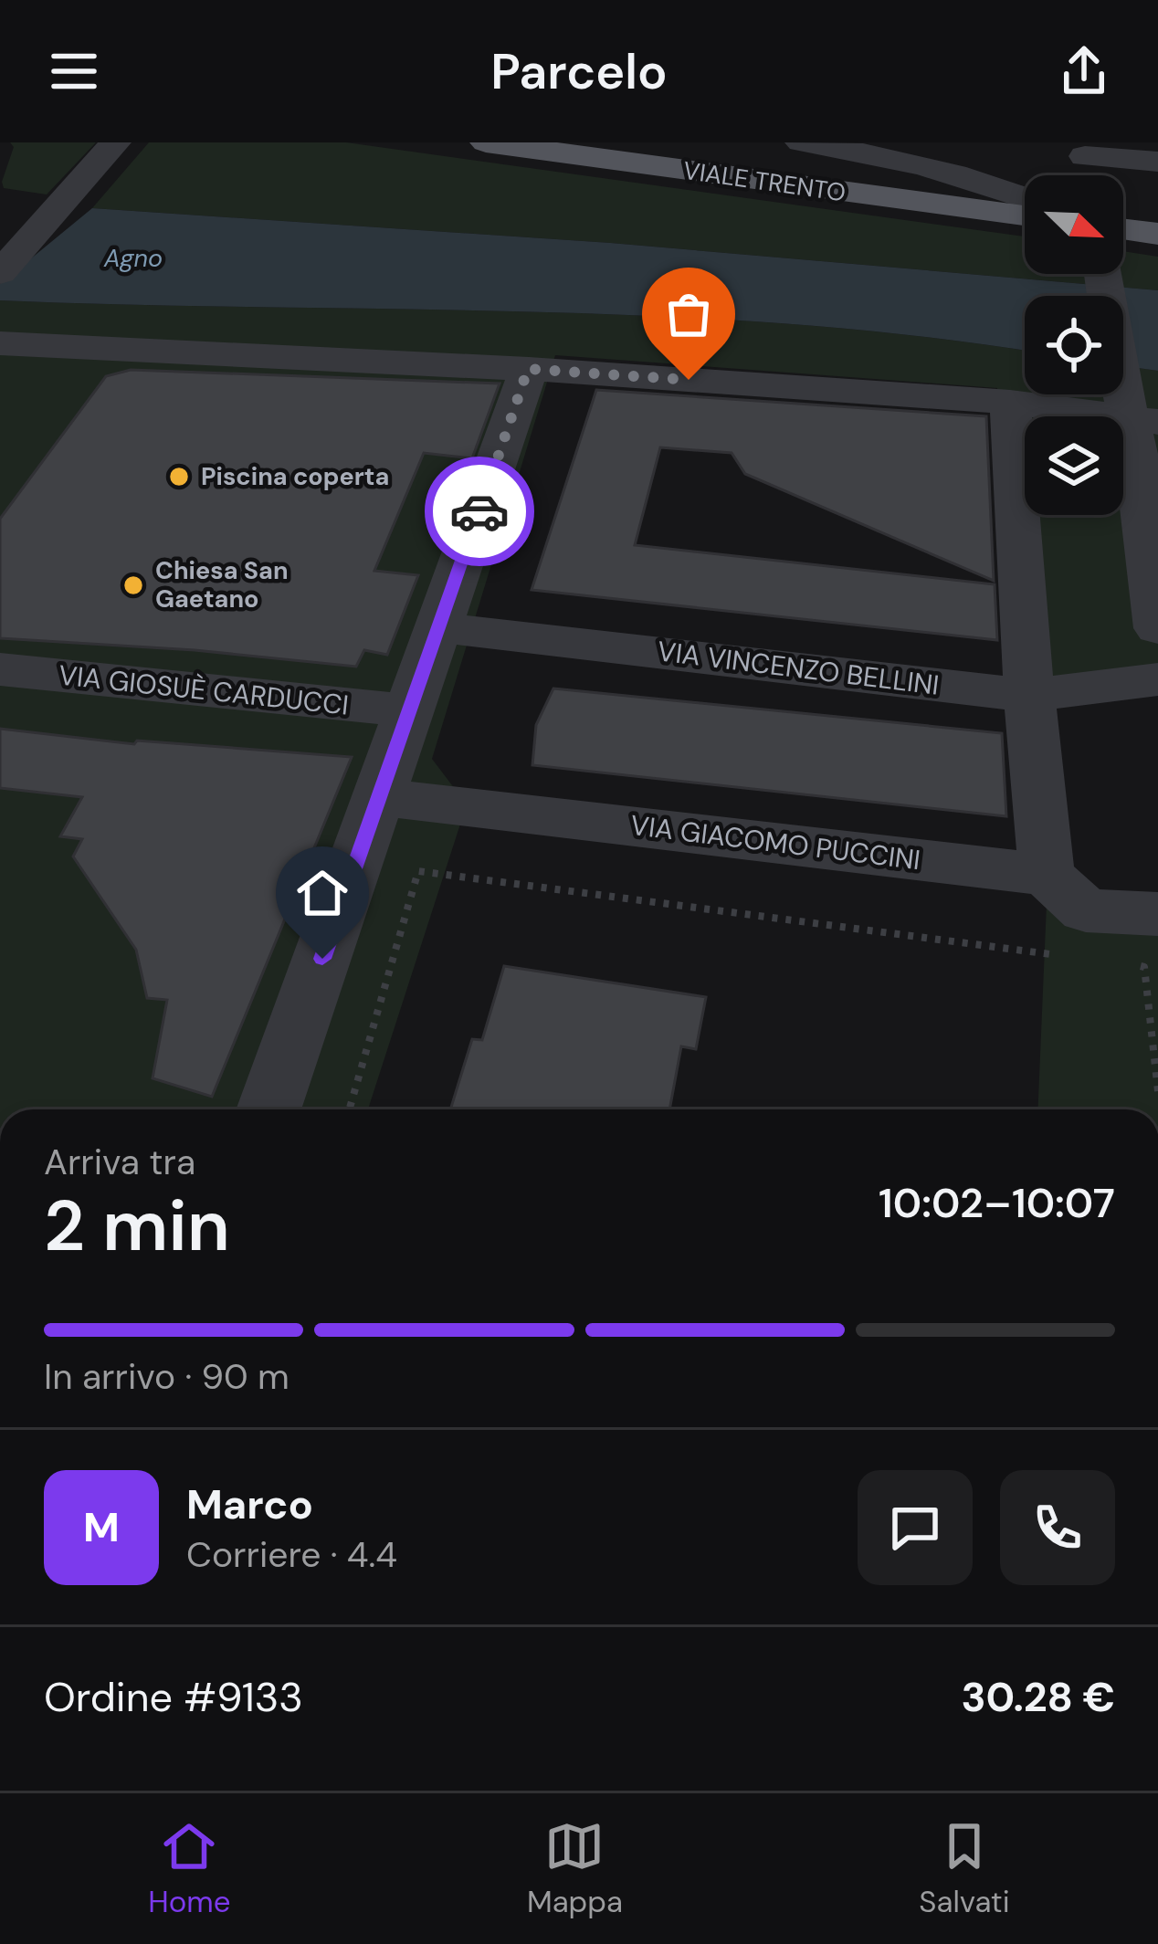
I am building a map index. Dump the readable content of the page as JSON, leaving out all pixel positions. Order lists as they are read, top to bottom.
{
  "streets": {
    "main road": ["VIALE TRENTO"],
    "street": ["VIA VINCENZO BELLINI", "VIA GIOSUÈ CARDUCCI", "VIA GIACOMO PUCCINI"]
  },
  "water": ["Agno"],
  "places": ["Piscina coperta", "Chiesa San Gaetano"],
  "north": "bottom right",
  "page": {
    "header": "Parcelo",
    "heading": ["2 min", "Arriva tra", "10:02–10:07"],
    "panel": [
      "Marco",
      "Corriere · 4.4",
      "Ordine #9133",
      "30.28 €"
    ],
    "bar": "In arrivo · 90 m",
    "round": "M",
    "tabs": ["Home", "Mappa", "Salvati"]
  }
}
